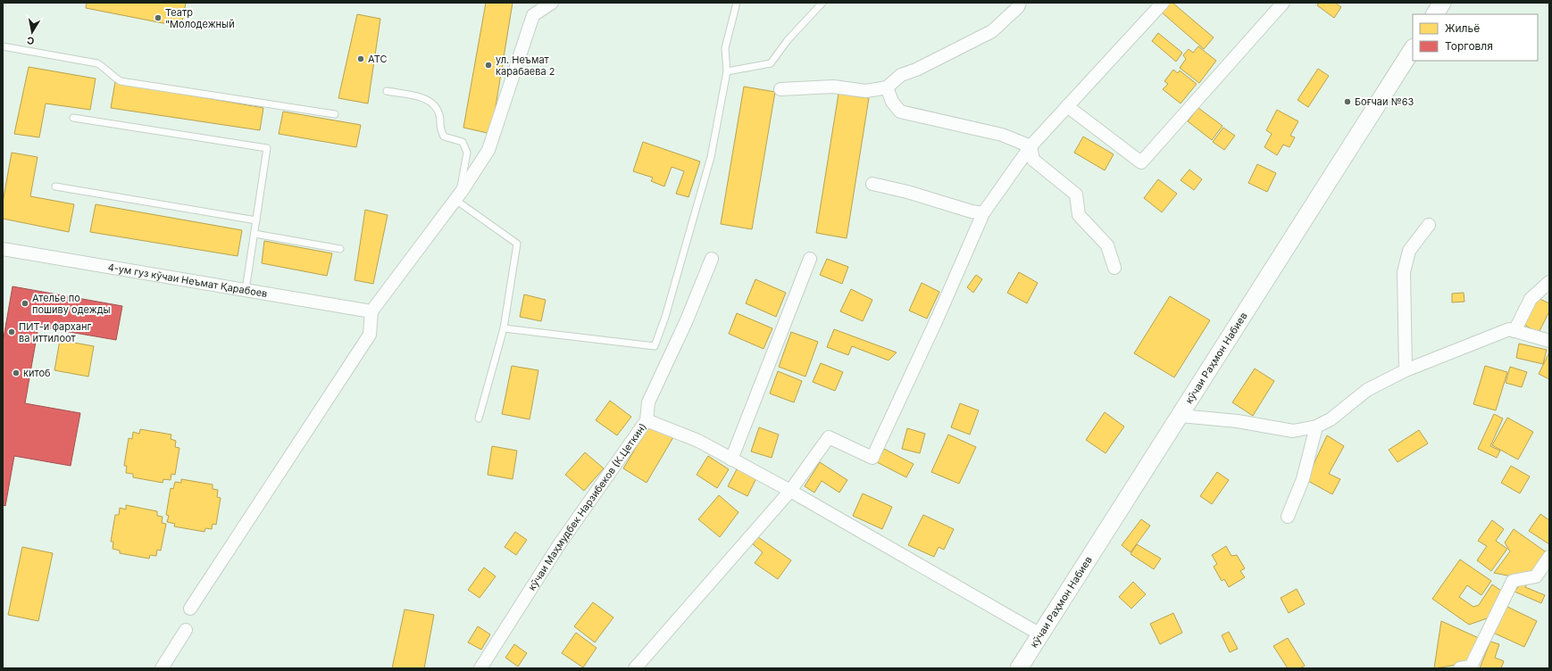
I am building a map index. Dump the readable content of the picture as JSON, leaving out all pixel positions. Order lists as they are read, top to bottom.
{
  "streets": {
    "street": ["4-ум гуз кӯчаи Неъмат Қарабоев", "кӯчаи Раҳмон Набиев", "кӯчаи Маҳмудбек Нарзибеков (К.Цеткин)"]
  },
  "places": [
    "Театр \"Молодежный",
    "АТС",
    "ул. Неъмат карабаева 2",
    "Боғчаи №63",
    "Ателье по пошиву одежды",
    "ПИТ-и фарханг ва иттилоот",
    "китоб"
  ],
  "legend": ["Жильё", "Торговля"],
  "north": "bottom"
}
